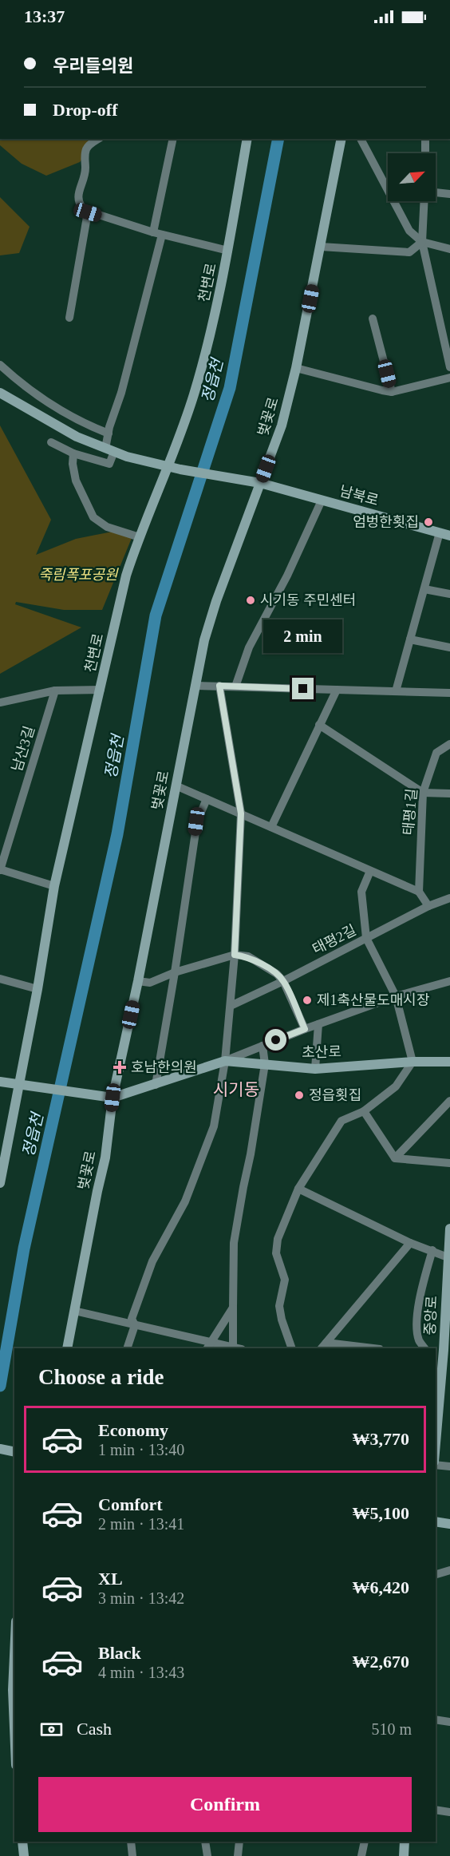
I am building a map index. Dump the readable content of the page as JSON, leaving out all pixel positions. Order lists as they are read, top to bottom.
{
  "streets": {
    "street": [
      "천변로",
      "벚꽃로",
      "남북로",
      "남산3길",
      "태평1길",
      "태평2길",
      "초산로",
      "중앙로"
    ]
  },
  "crossings": [
    ["천변로", "남북로"],
    ["벚꽃로", "남북로"],
    ["벚꽃로", "초산로"]
  ],
  "districts": ["시기동"],
  "water": ["정읍천"],
  "parks": ["죽림폭포공원"],
  "places": {
    "other": [
      "엄벙한횟집",
      "시기동 주민센터",
      "제1축산물도매시장",
      "정읍횟집"
    ],
    "health": ["호남한의원"]
  },
  "north": "top right",
  "page": {
    "status": "13:37",
    "banner": ["우리들의원", "Drop-off"],
    "bubble": "2 min",
    "heading": "Choose a ride",
    "list": [
      {
        "name": "Economy",
        "note": "1 min · 13:40",
        "value": "₩3,770"
      },
      {
        "name": "Comfort",
        "note": "2 min · 13:41",
        "value": "₩5,100"
      },
      {
        "name": "XL",
        "note": "3 min · 13:42",
        "value": "₩6,420"
      },
      {
        "name": "Black",
        "note": "4 min · 13:43",
        "value": "₩2,670"
      }
    ],
    "pay": ["Cash", "510 m"],
    "buttons": "Confirm"
  }
}
